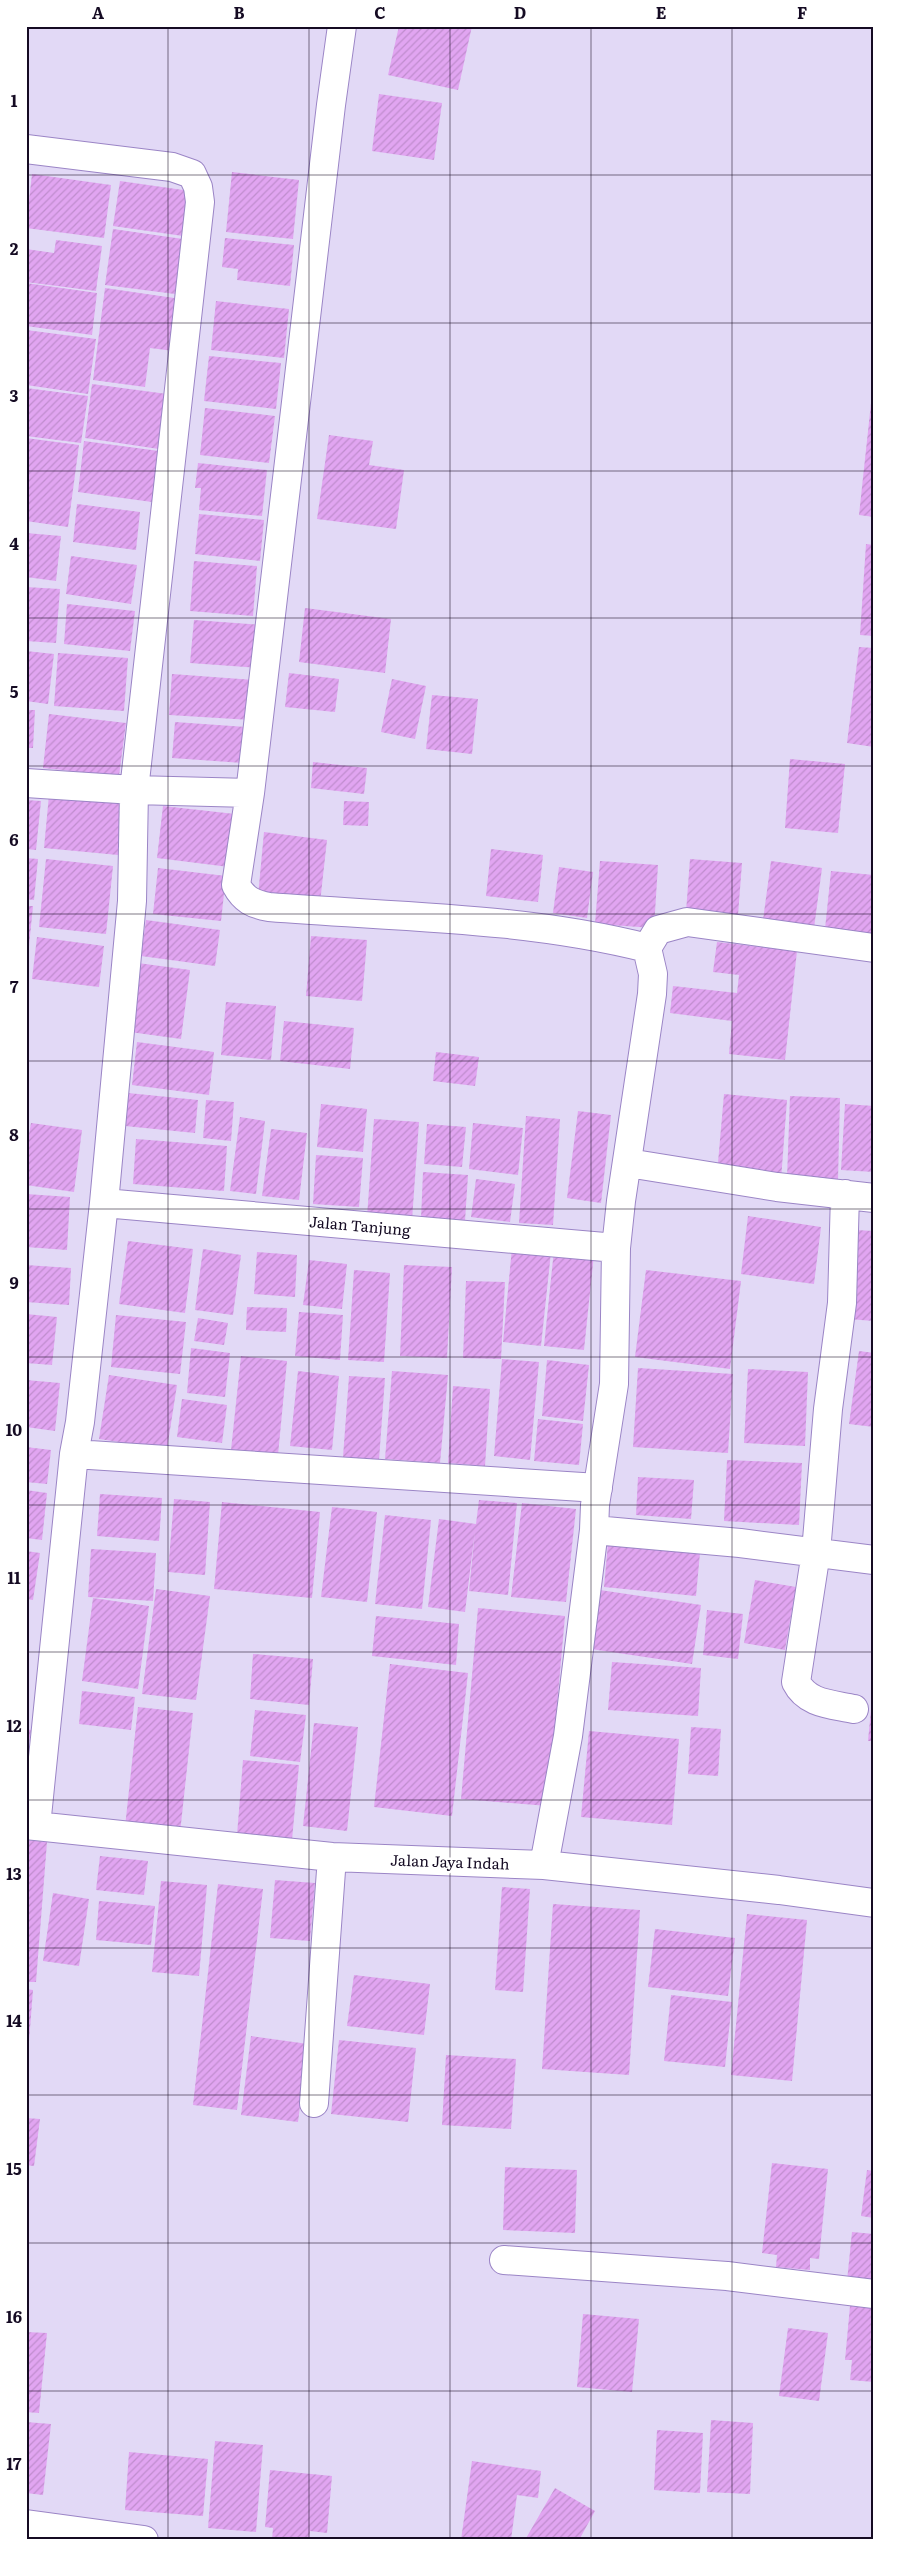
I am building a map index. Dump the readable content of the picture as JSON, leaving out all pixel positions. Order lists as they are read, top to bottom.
{
  "streets": {
    "street": ["Jalan Tanjung", "Jalan Jaya Indah"]
  },
  "grid": {
    "columns": [
      "A",
      "B",
      "C",
      "D",
      "E",
      "F"
    ],
    "rows": [
      "1",
      "2",
      "3",
      "4",
      "5",
      "6",
      "7",
      "8",
      "9",
      "10",
      "11",
      "12",
      "13",
      "14",
      "15",
      "16",
      "17"
    ]
  }
}
